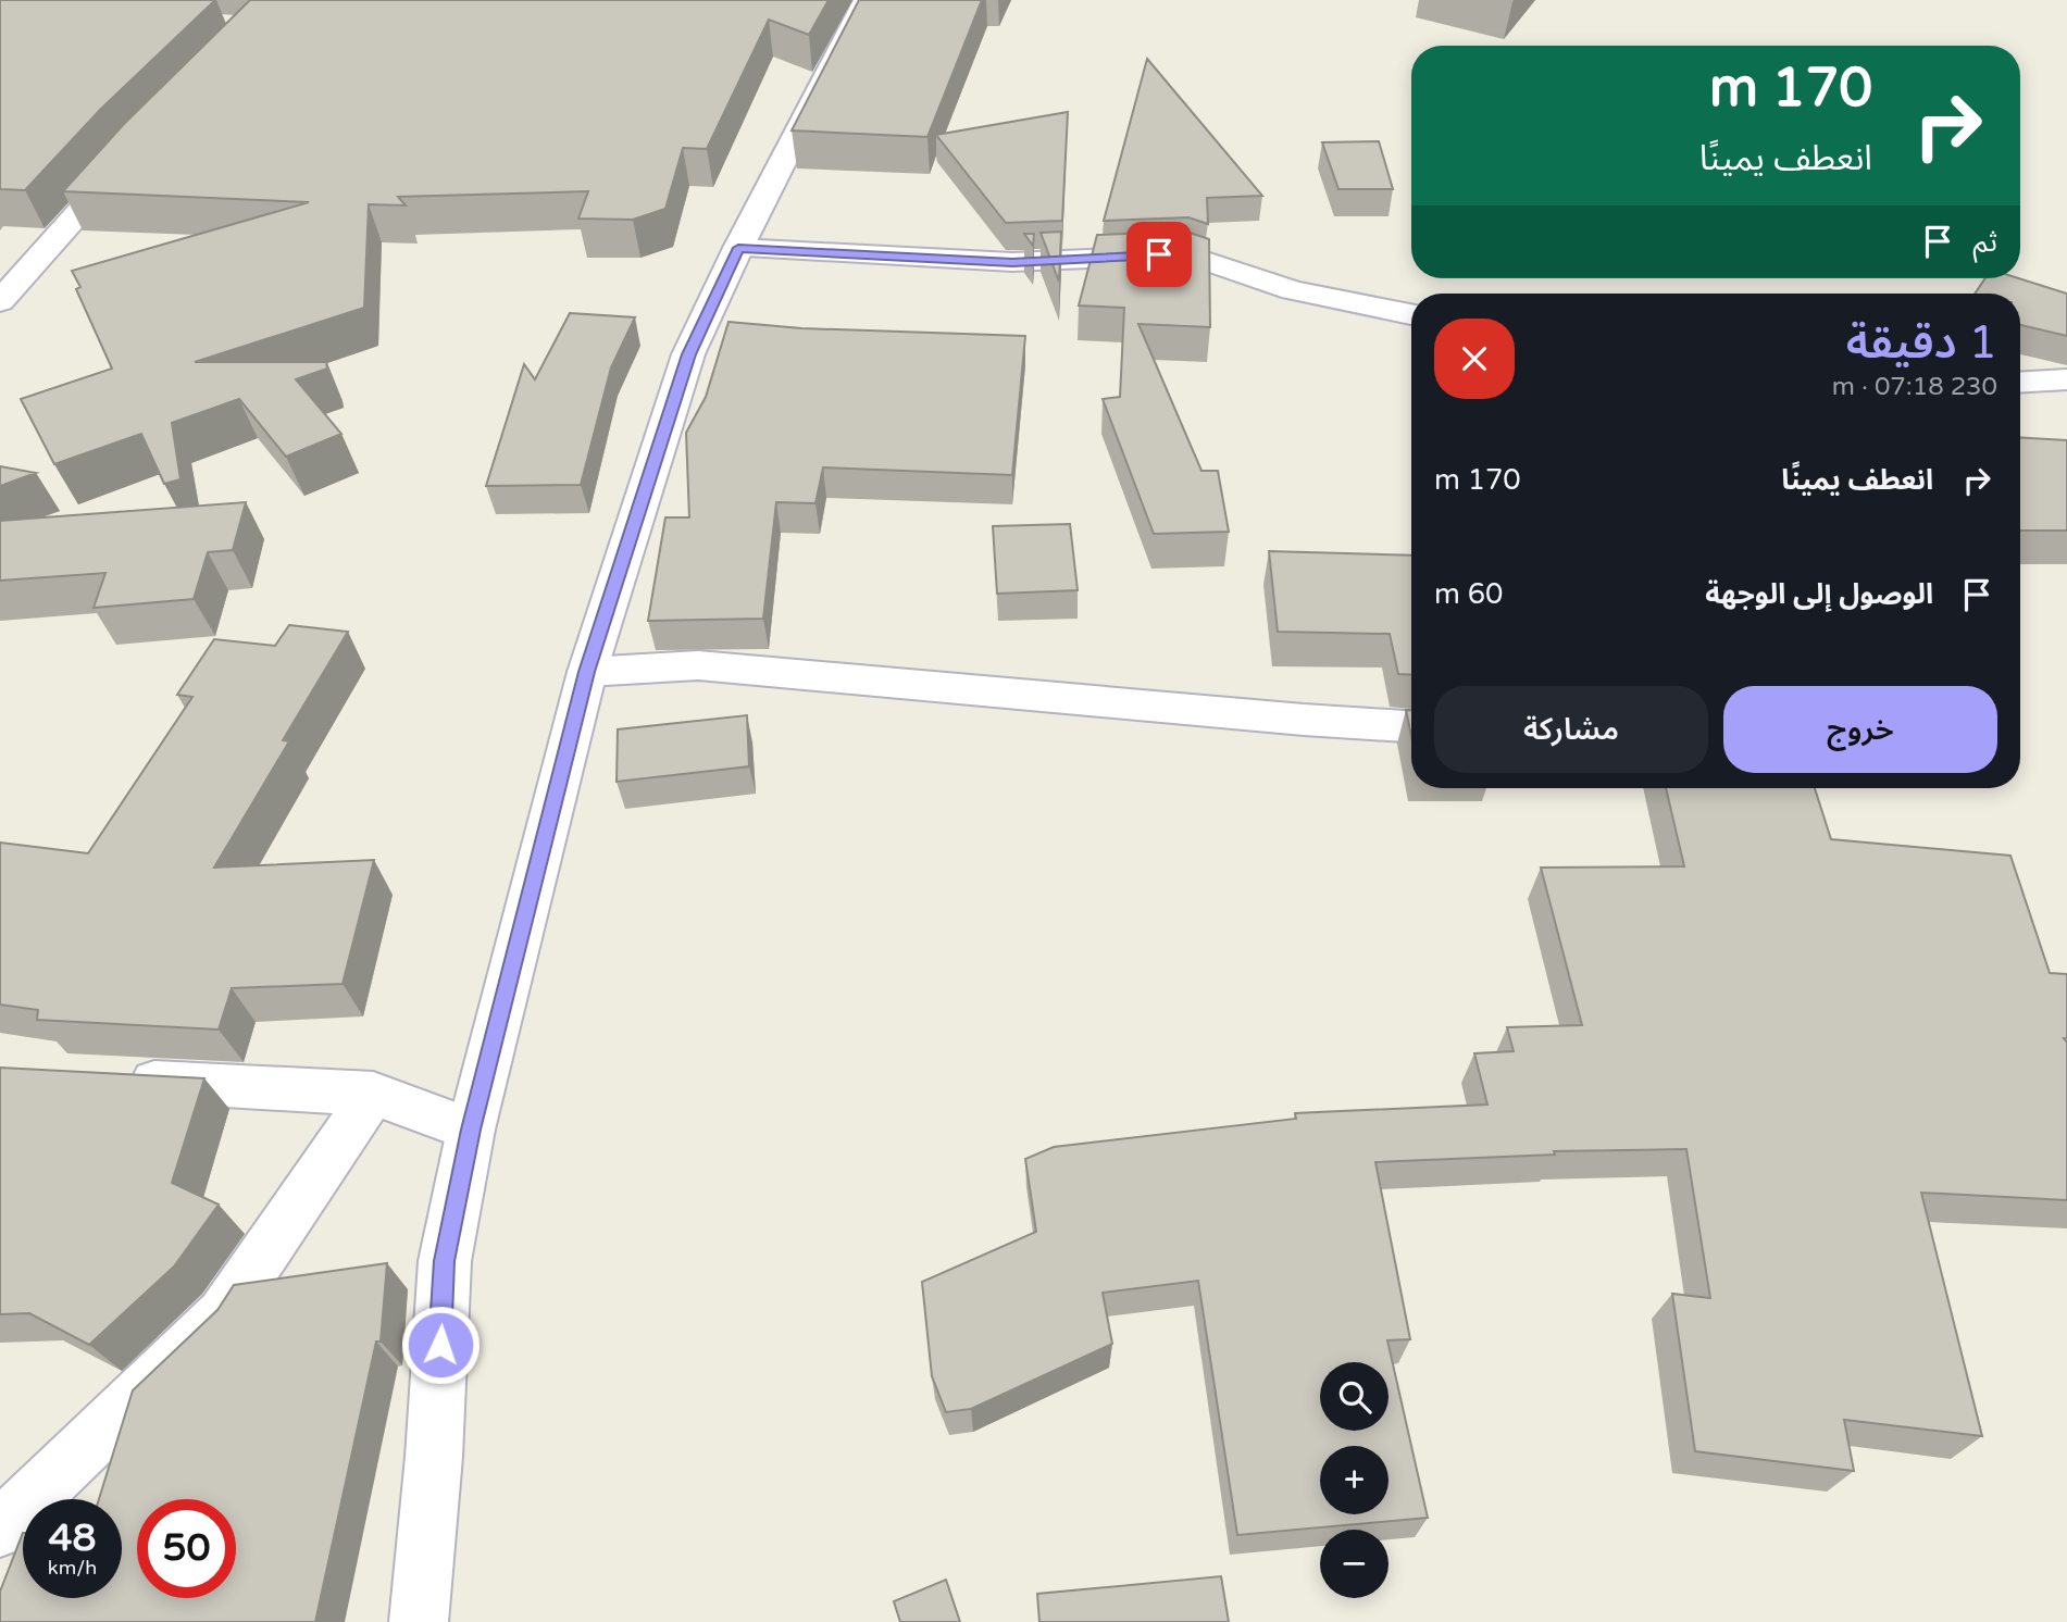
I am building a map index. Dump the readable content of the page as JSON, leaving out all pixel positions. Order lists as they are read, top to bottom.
{
  "page": {
    "turn": ["170 m", "انعطف يمينًا"],
    "then": "ثم",
    "heading": ["1 دقيقة", "230 m · 07:18"],
    "list": [
      {
        "name": "انعطف يمينًا",
        "value": "170 m"
      },
      {
        "name": "الوصول إلى الوجهة",
        "value": "60 m"
      }
    ],
    "buttons": ["خروج", "مشاركة"],
    "map_buttons": ["+", "−"],
    "speed": "48 km/h",
    "limit": "50"
  }
}
